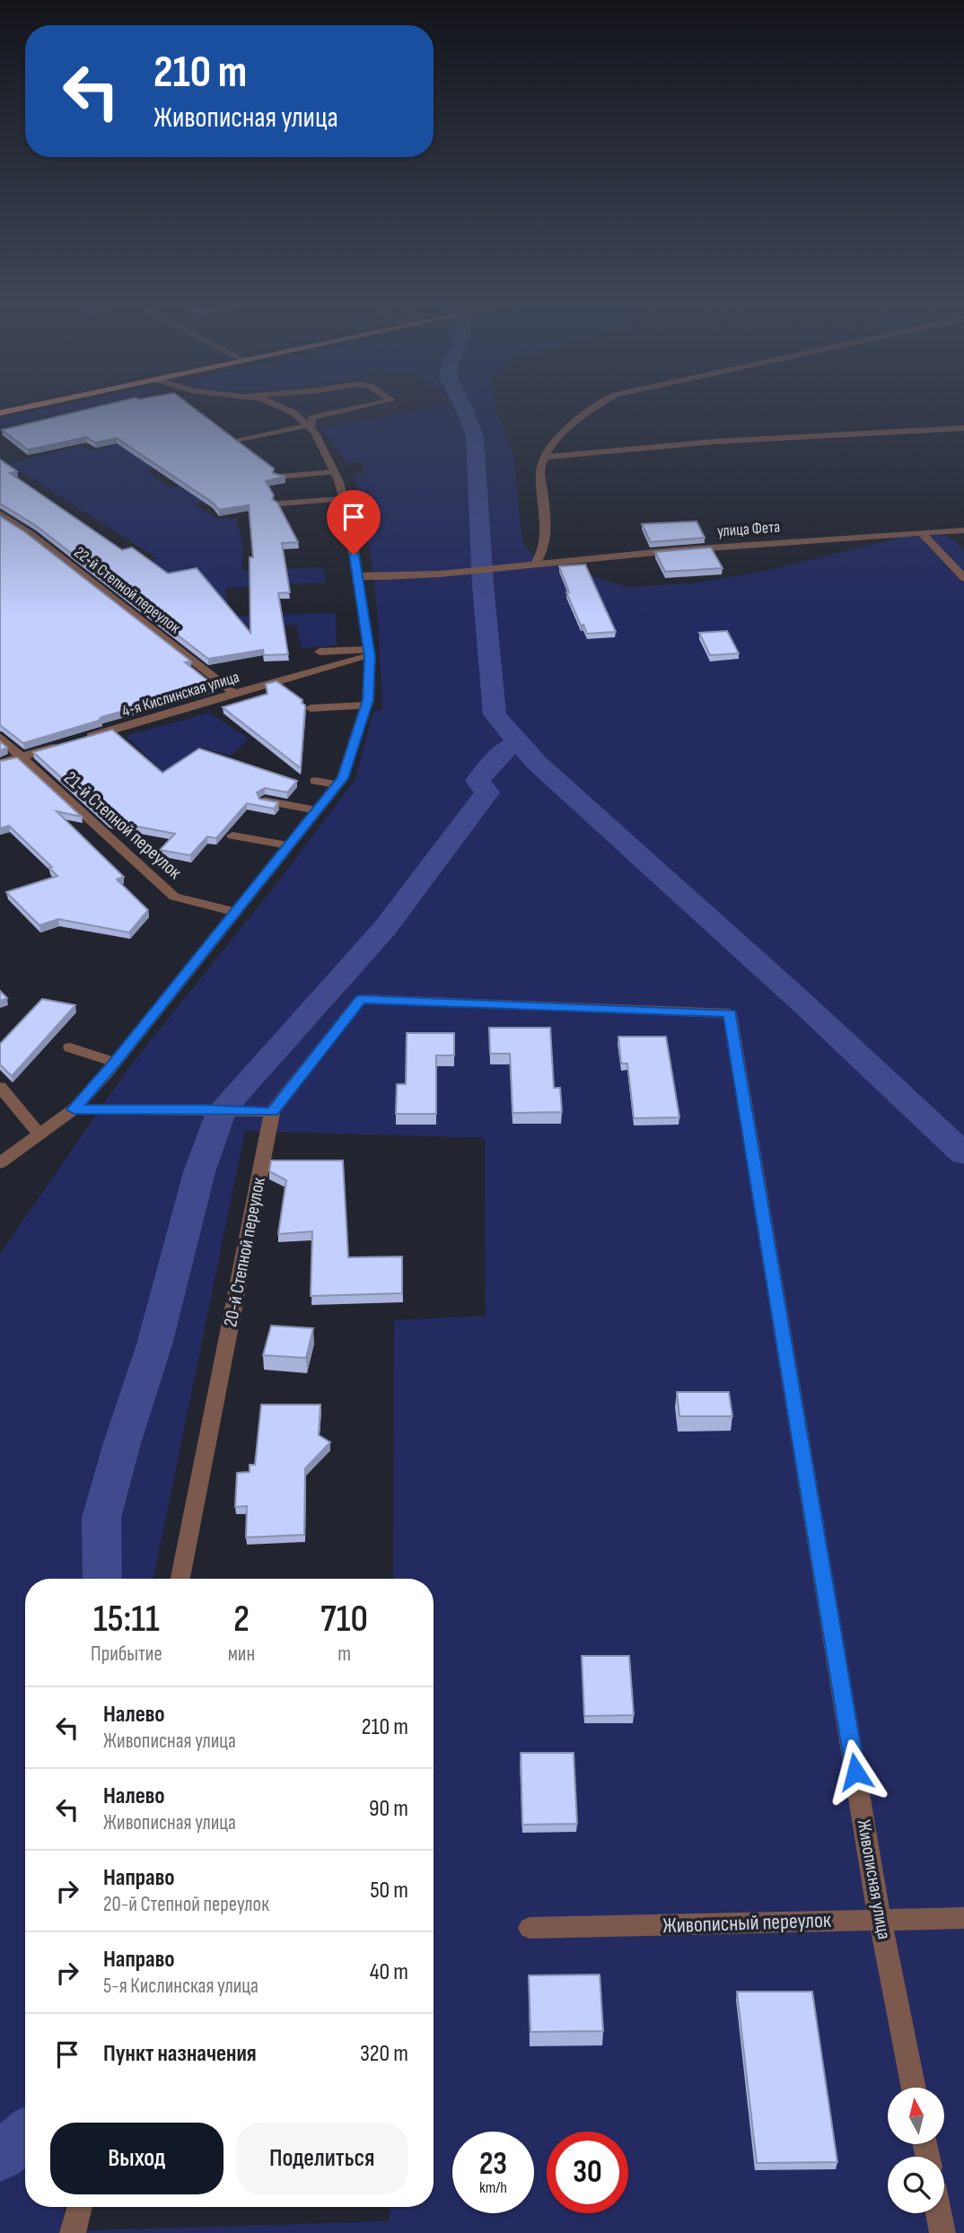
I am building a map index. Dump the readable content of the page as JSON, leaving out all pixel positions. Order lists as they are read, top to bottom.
{
  "streets": {
    "street": [
      "улица Фета",
      "22-й Степной переулок",
      "4-я Кислинская улица",
      "21-й Степной переулок",
      "20-й Степной переулок",
      "Живописная улица",
      "Живописный переулок"
    ]
  },
  "crossings": [
    ["22-й Степной переулок", "4-я Кислинская улица"],
    ["4-я Кислинская улица", "21-й Степной переулок"],
    ["20-й Степной переулок", "Живописная улица"],
    ["Живописная улица", "Живописный переулок"]
  ],
  "north": "top",
  "page": {
    "turn": ["210 m", "Живописная улица"],
    "eta": [
      "15:11",
      "Прибытие",
      "2",
      "мин",
      "710",
      "m"
    ],
    "list": [
      {
        "name": "Налево",
        "note": "Живописная улица",
        "value": "210 m"
      },
      {
        "name": "Налево",
        "note": "Живописная улица",
        "value": "90 m"
      },
      {
        "name": "Направо",
        "note": "20-й Степной переулок",
        "value": "50 m"
      },
      {
        "name": "Направо",
        "note": "5-я Кислинская улица",
        "value": "40 m"
      },
      {
        "name": "Пункт назначения",
        "value": "320 m"
      }
    ],
    "buttons": ["Выход", "Поделиться"],
    "speed": "23 km/h",
    "limit": "30"
  }
}
